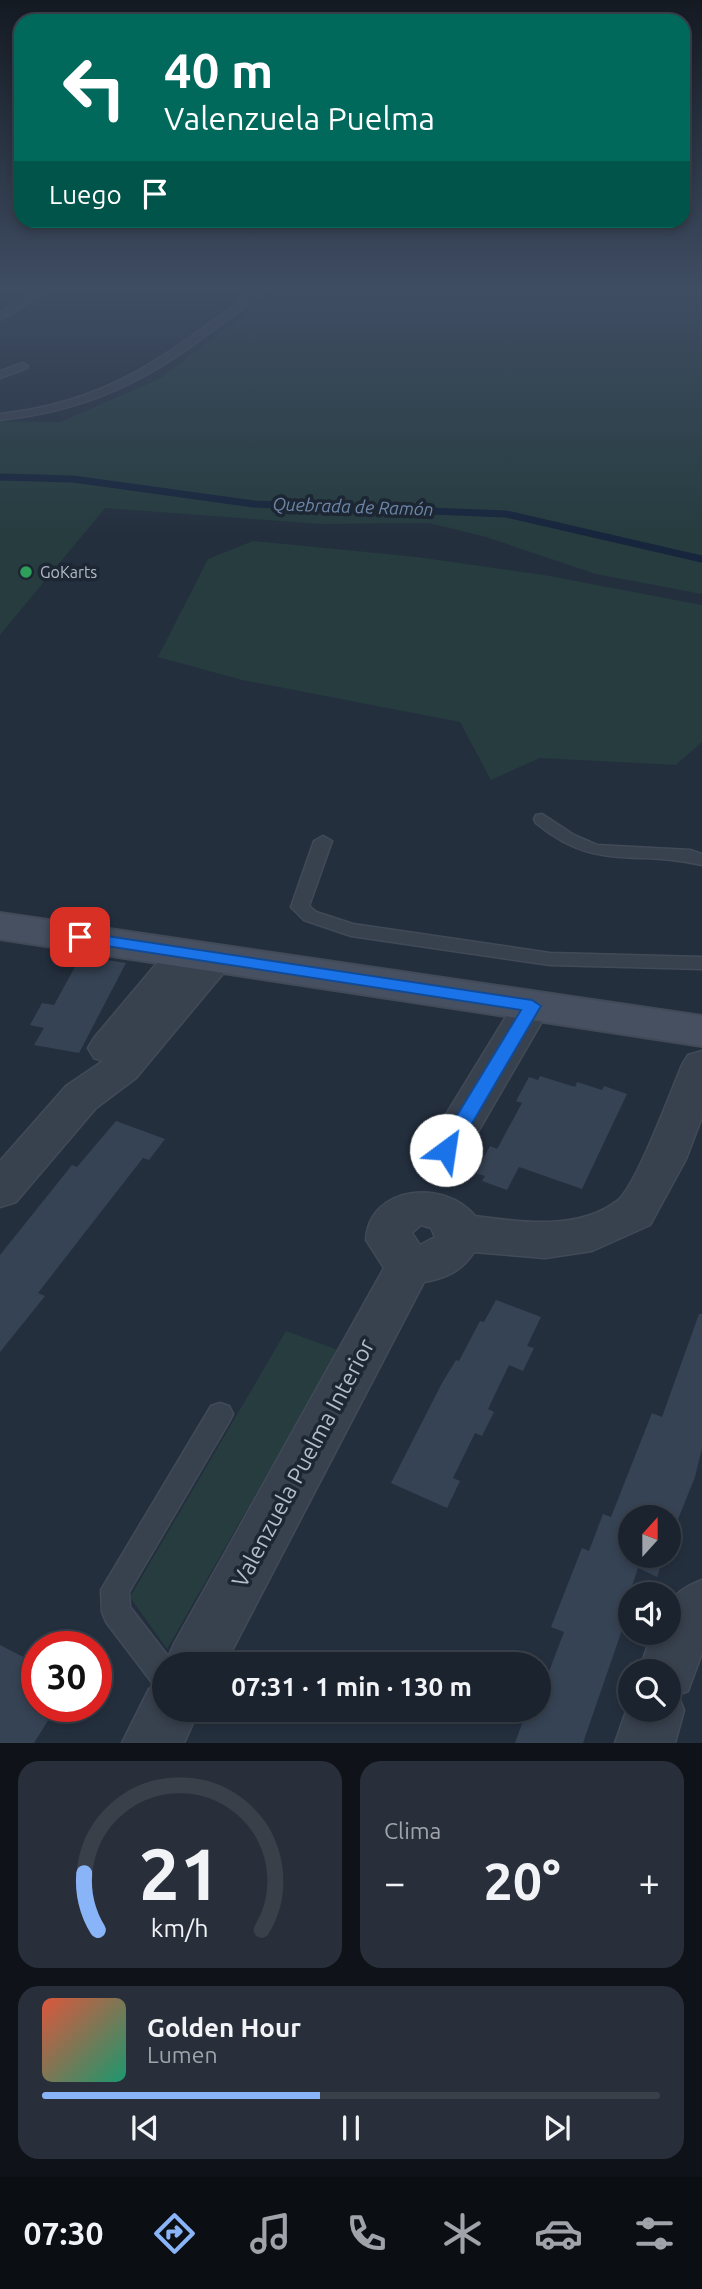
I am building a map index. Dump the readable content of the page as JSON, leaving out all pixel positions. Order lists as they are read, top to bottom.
{
  "streets": {
    "street": ["Valenzuela Puelma Interior"]
  },
  "water": ["Quebrada de Ramón"],
  "places": ["GoKarts"],
  "north": "top",
  "page": {
    "turn": ["40 m", "Valenzuela Puelma"],
    "then": "Luego",
    "limit": "30",
    "trip": "07:31 · 1 min · 130 m",
    "tile": "Clima",
    "heat": ["−", "20°", "+"],
    "song": ["Golden Hour", "Lumen"],
    "tabs": "07:30",
    "gauge": ["21", "km/h"]
  }
}
